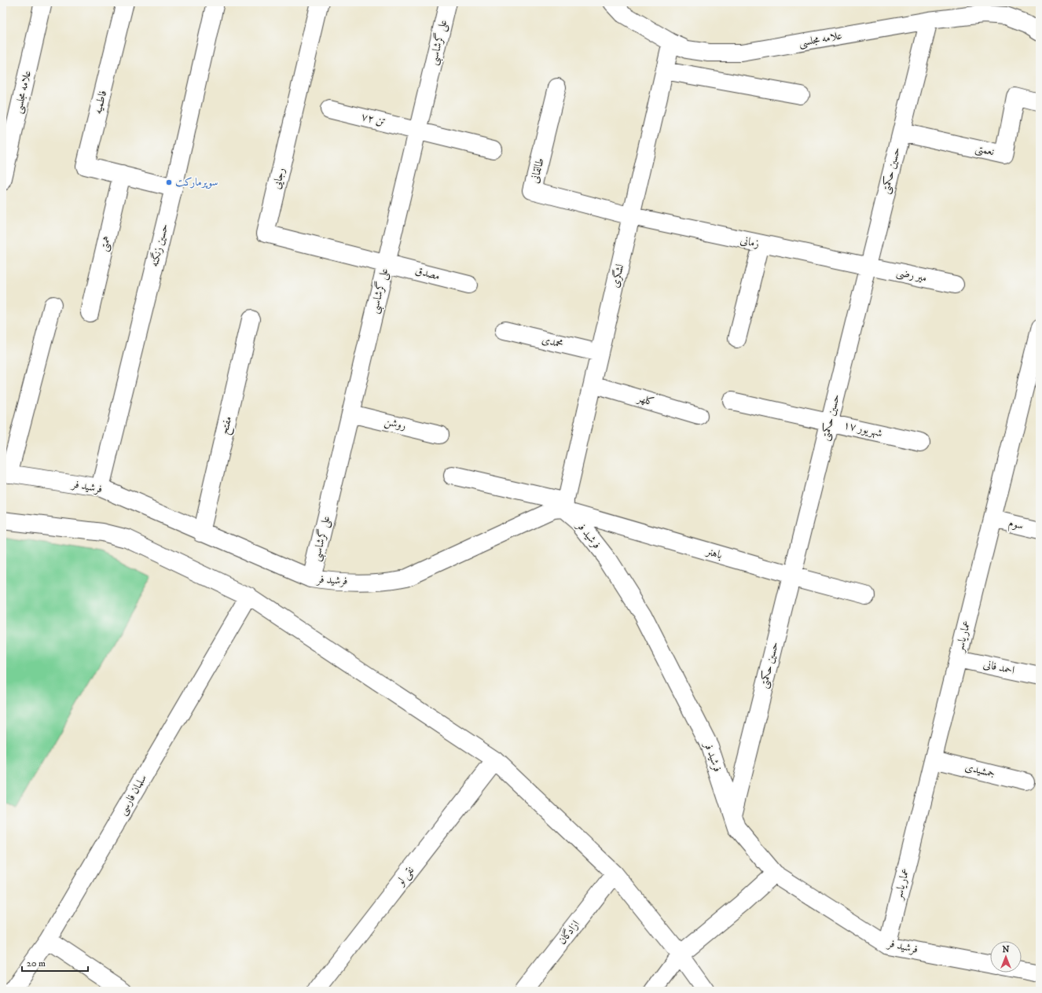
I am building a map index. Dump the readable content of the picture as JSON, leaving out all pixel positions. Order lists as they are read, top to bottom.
{
  "streets": {
    "street": [
      "علامه مجلسی",
      "علی گرشاسبی",
      "فاطمیه",
      "۷۲ تن",
      "نعمتی",
      "طالقانی",
      "حسین حکمتی",
      "رجایی",
      "زمانی",
      "همتی",
      "حسین زنگنه",
      "مصدق",
      "میر رضی",
      "لشگری",
      "محمدی",
      "کلهر",
      "روشن",
      "مفتح",
      "۱۷ شهریور",
      "فرشید فر",
      "سوم",
      "باهنر",
      "عمار یاسر",
      "احمد فانی",
      "جمشیدی",
      "سلمان فارسی",
      "نقی لو",
      "ازادگان"
    ]
  },
  "crossings": [
    ["علامه مجلسی", "حسین حکمتی"],
    ["علامه مجلسی", "لشگری"],
    ["علی گرشاسبی", "۷۲ تن"],
    ["علی گرشاسبی", "رجایی"],
    ["علی گرشاسبی", "مصدق"],
    ["علی گرشاسبی", "روشن"],
    ["علی گرشاسبی", "فرشید فر"],
    ["فاطمیه", "همتی"],
    ["نعمتی", "حسین حکمتی"],
    ["طالقانی", "زمانی"],
    ["طالقانی", "لشگری"],
    ["حسین حکمتی", "زمانی"],
    ["حسین حکمتی", "میر رضی"],
    ["حسین حکمتی", "۱۷ شهریور"],
    ["حسین حکمتی", "فرشید فر"],
    ["حسین حکمتی", "باهنر"],
    ["رجایی", "مصدق"],
    ["زمانی", "میر رضی"],
    ["زمانی", "لشگری"],
    ["حسین زنگنه", "فرشید فر"],
    ["لشگری", "محمدی"],
    ["لشگری", "کلهر"],
    ["لشگری", "فرشید فر"],
    ["لشگری", "باهنر"],
    ["مفتح", "فرشید فر"],
    ["فرشید فر", "باهنر"],
    ["فرشید فر", "عمار یاسر"],
    ["سوم", "عمار یاسر"],
    ["عمار یاسر", "احمد فانی"],
    ["عمار یاسر", "جمشیدی"]
  ],
  "places": ["سوپرمارکت"],
  "scale_bar": "20 m",
  "north": "top"
}
